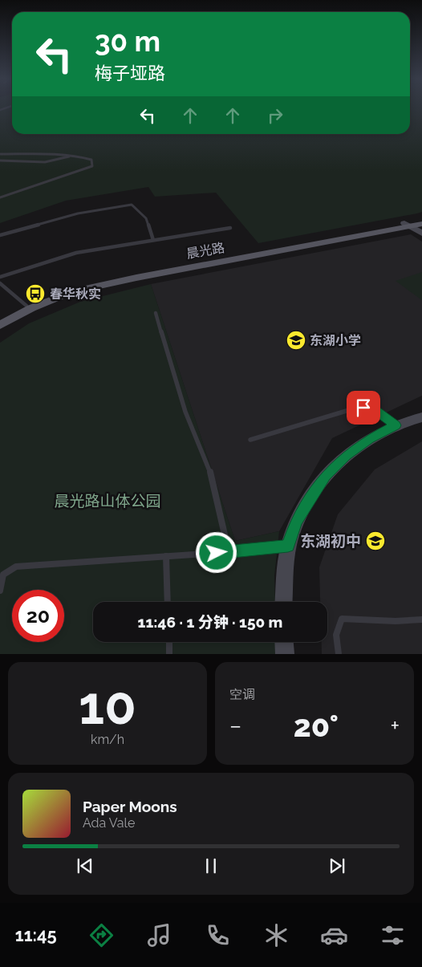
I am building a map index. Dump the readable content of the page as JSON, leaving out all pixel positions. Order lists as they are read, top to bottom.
{
  "streets": {
    "main road": ["晨光路"]
  },
  "parks": ["晨光路山体公园"],
  "places": {
    "bus stop": ["春华秋实"],
    "school or university": ["东湖小学", "东湖初中"]
  },
  "page": {
    "turn": ["30 m", "梅子垭路"],
    "limit": "20",
    "trip": "11:46 · 1 分钟 · 150 m",
    "tile": [
      ["10", "km/h"],
      "空调"
    ],
    "heat": ["−", "20°", "+"],
    "song": ["Paper Moons", "Ada Vale"],
    "tabs": "11:45"
  }
}
